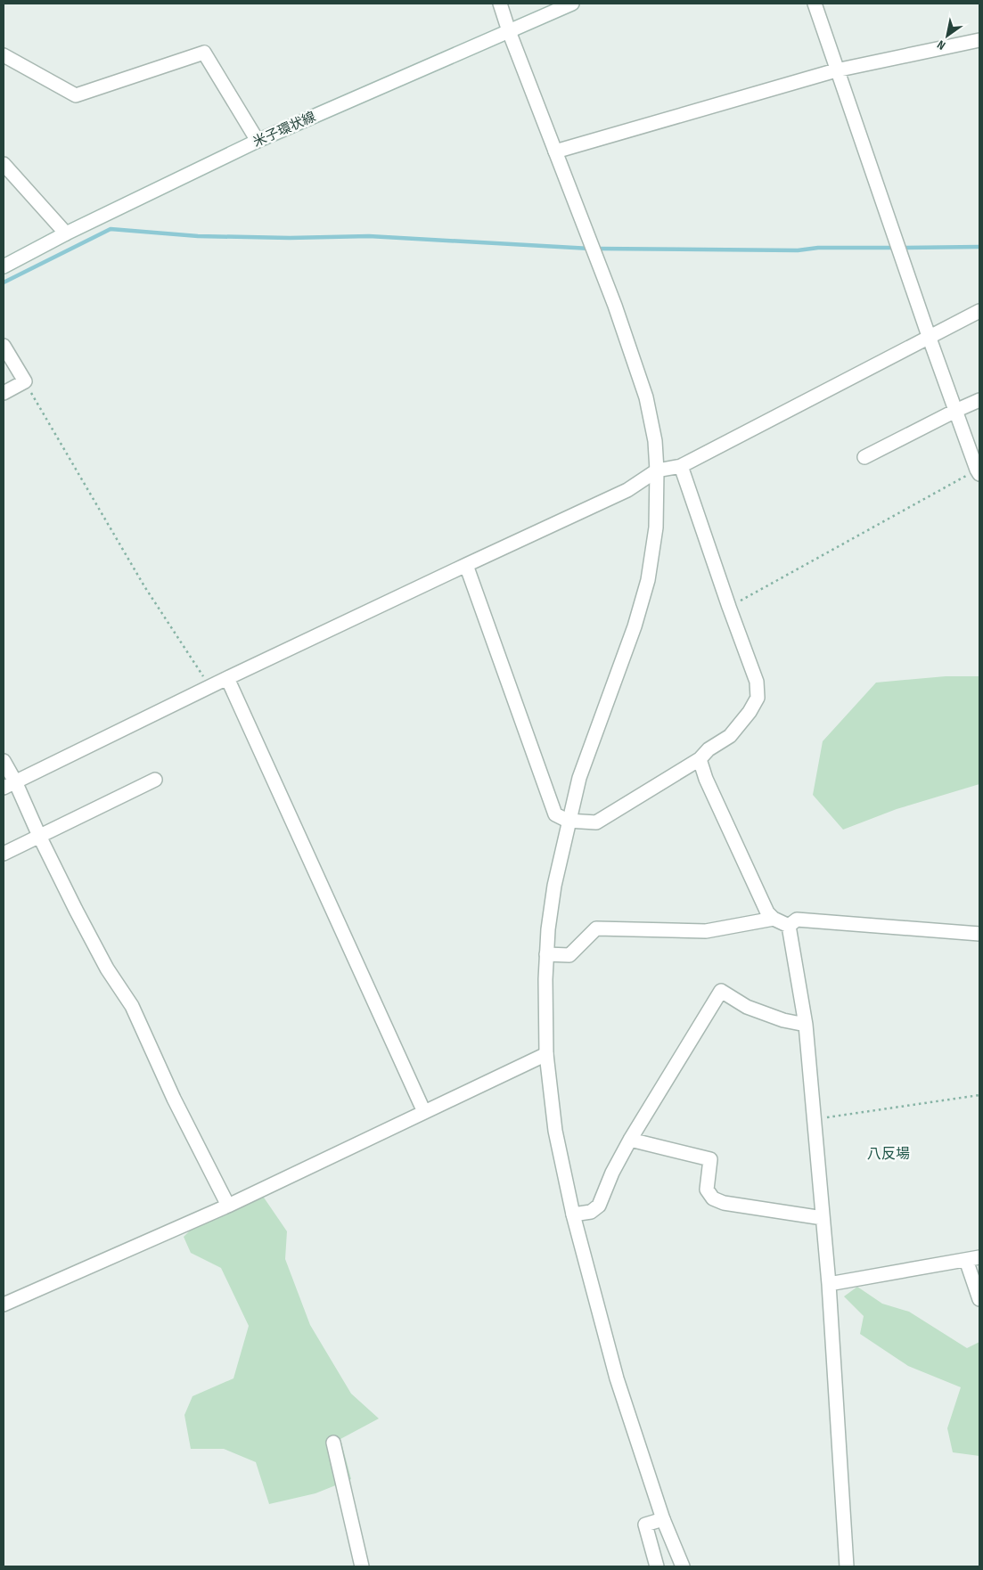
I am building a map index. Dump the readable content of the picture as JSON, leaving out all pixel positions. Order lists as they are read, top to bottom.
{
  "streets": {
    "street": ["米子環状線"]
  },
  "districts": ["八反場"],
  "north": "bottom left"
}
